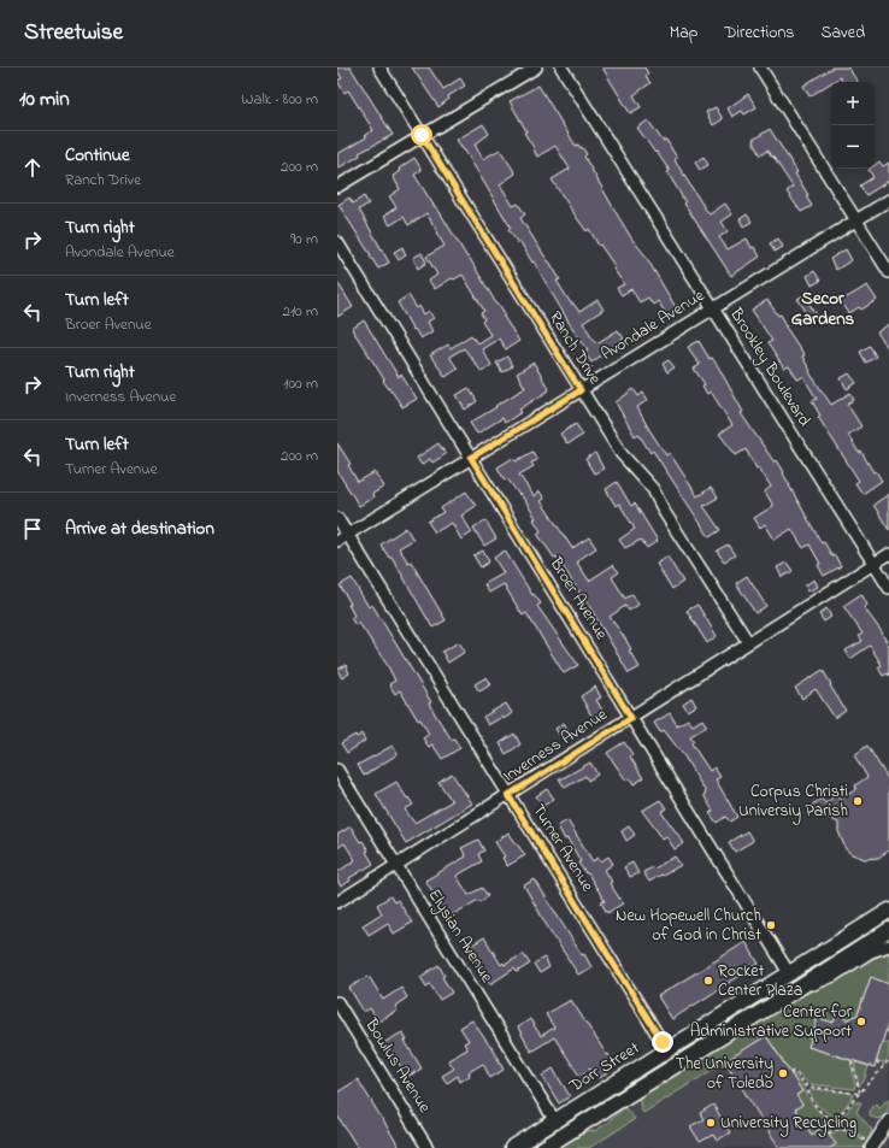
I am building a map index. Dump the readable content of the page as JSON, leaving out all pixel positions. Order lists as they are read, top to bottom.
{
  "streets": {
    "main road": ["Dorr Street"],
    "street": [
      "Avondale Avenue",
      "Ranch Drive",
      "Brookley Boulevard",
      "Broer Avenue",
      "Inverness Avenue",
      "Turner Avenue",
      "Elysian Avenue",
      "Bowlus Avenue"
    ]
  },
  "crossings": [
    ["Avondale Avenue", "Ranch Drive"],
    ["Avondale Avenue", "Brookley Boulevard"],
    ["Avondale Avenue", "Broer Avenue"],
    ["Avondale Avenue", "Turner Avenue"],
    ["Ranch Drive", "Inverness Avenue"],
    ["Brookley Boulevard", "Inverness Avenue"],
    ["Broer Avenue", "Inverness Avenue"],
    ["Broer Avenue", "Dorr Street"],
    ["Inverness Avenue", "Turner Avenue"],
    ["Inverness Avenue", "Elysian Avenue"],
    ["Turner Avenue", "Dorr Street"],
    ["Elysian Avenue", "Dorr Street"]
  ],
  "districts": ["Secor Gardens"],
  "places": [
    "Corpus Christi Universiy Parish",
    "New Hopewell Church of God in Christ",
    "Rocket Center Plaza",
    "Center for Administrative Support",
    "The University of Toledo",
    "University Recycling"
  ],
  "page": {
    "header": "Streetwise",
    "nav": ["Map", "Directions", "Saved"],
    "heading": ["10 min", "Walk · 800 m"],
    "map_buttons": ["+", "−"],
    "list": [
      ["Continue", "Ranch Drive", "200 m"],
      ["Turn right", "Avondale Avenue", "90 m"],
      ["Turn left", "Broer Avenue", "210 m"],
      ["Turn right", "Inverness Avenue", "100 m"],
      ["Turn left", "Turner Avenue", "200 m"],
      "Arrive at destination"
    ]
  }
}
